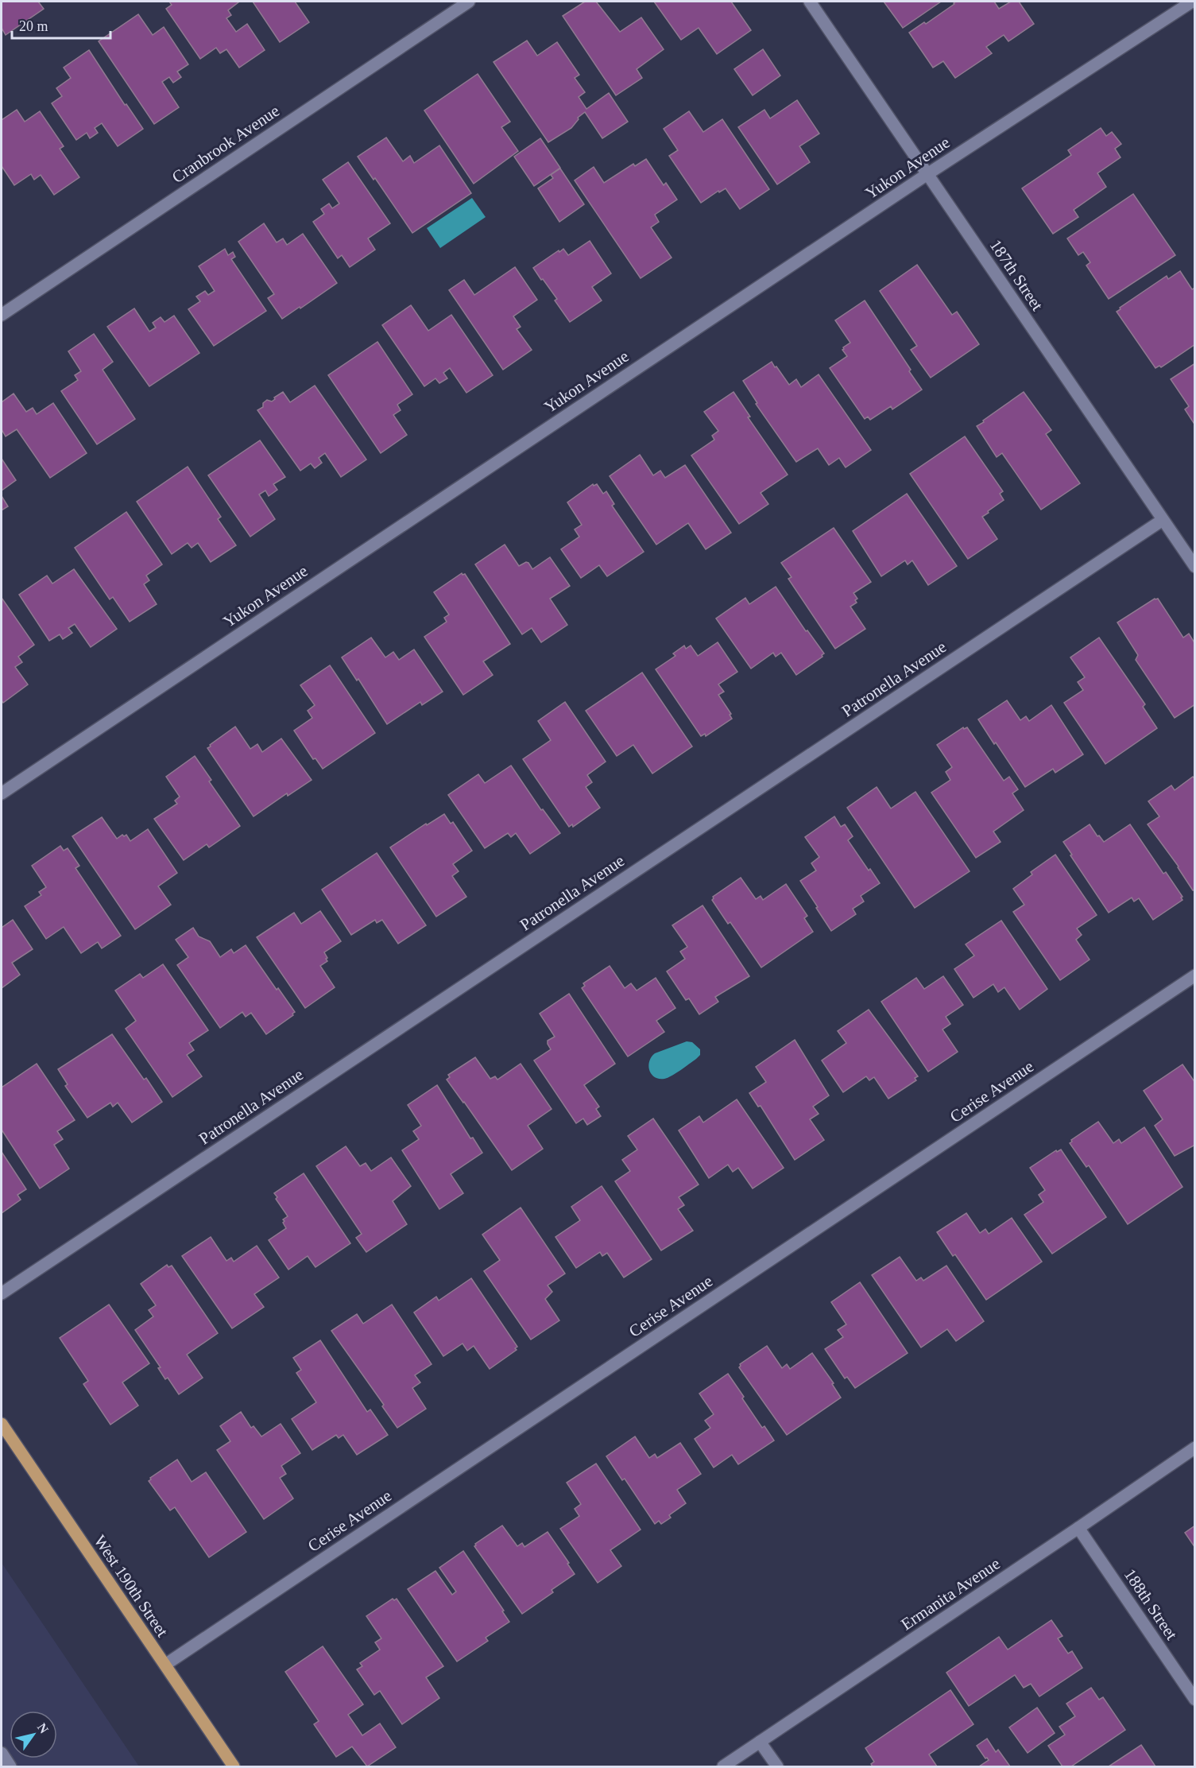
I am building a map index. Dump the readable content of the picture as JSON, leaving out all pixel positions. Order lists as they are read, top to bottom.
{
  "streets": {
    "main road": ["West 190th Street"],
    "street": [
      "Cranbrook Avenue",
      "Yukon Avenue",
      "187th Street",
      "Patronella Avenue",
      "Cerise Avenue",
      "Ermanita Avenue",
      "188th Street"
    ]
  },
  "crossings": [
    ["Yukon Avenue", "187th Street"],
    ["187th Street", "Patronella Avenue"],
    ["Cerise Avenue", "West 190th Street"],
    ["Ermanita Avenue", "188th Street"]
  ],
  "scale_bar": "20 m",
  "north": "top right"
}
